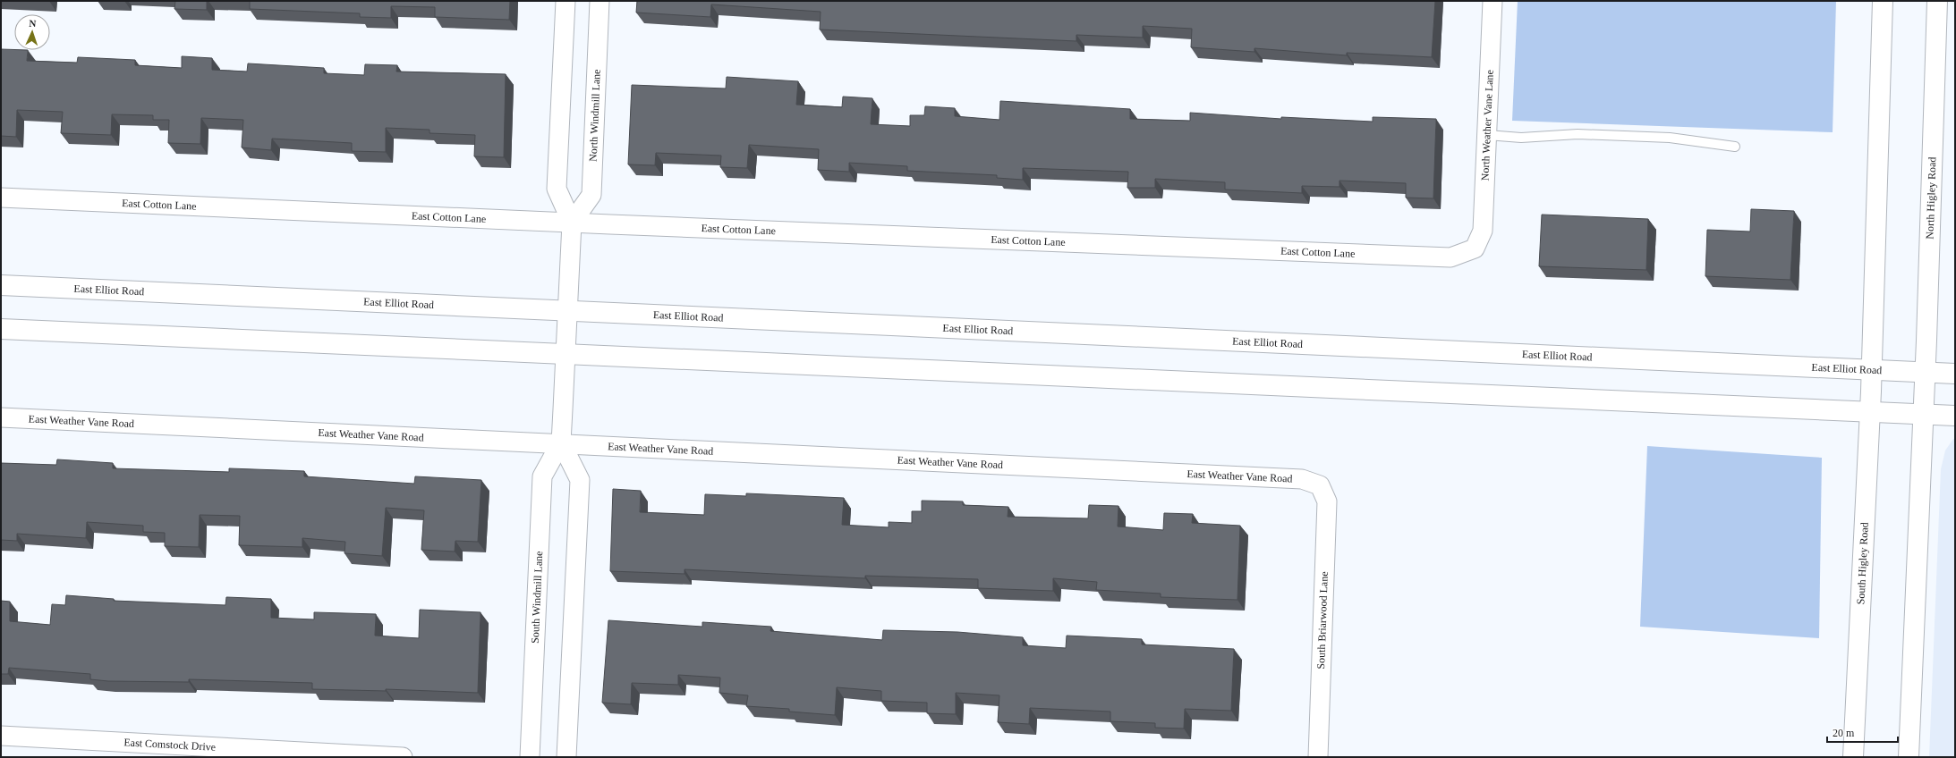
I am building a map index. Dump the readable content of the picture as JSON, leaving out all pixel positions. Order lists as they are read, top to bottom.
{
  "streets": {
    "main road": ["North Higley Road", "East Elliot Road", "South Higley Road"],
    "street": [
      "North Windmill Lane",
      "North Weather Vane Lane",
      "East Cotton Lane",
      "East Weather Vane Road",
      "South Windmill Lane",
      "South Briarwood Lane",
      "East Comstock Drive"
    ]
  },
  "crossings": [
    ["North Windmill Lane", "East Cotton Lane"],
    ["North Weather Vane Lane", "East Cotton Lane"],
    ["North Higley Road", "East Elliot Road"],
    ["East Elliot Road", "South Higley Road"],
    ["East Elliot Road", "South Windmill Lane"],
    ["East Weather Vane Road", "South Windmill Lane"],
    ["East Weather Vane Road", "South Briarwood Lane"]
  ],
  "scale_bar": "20 m",
  "north": "top"
}
